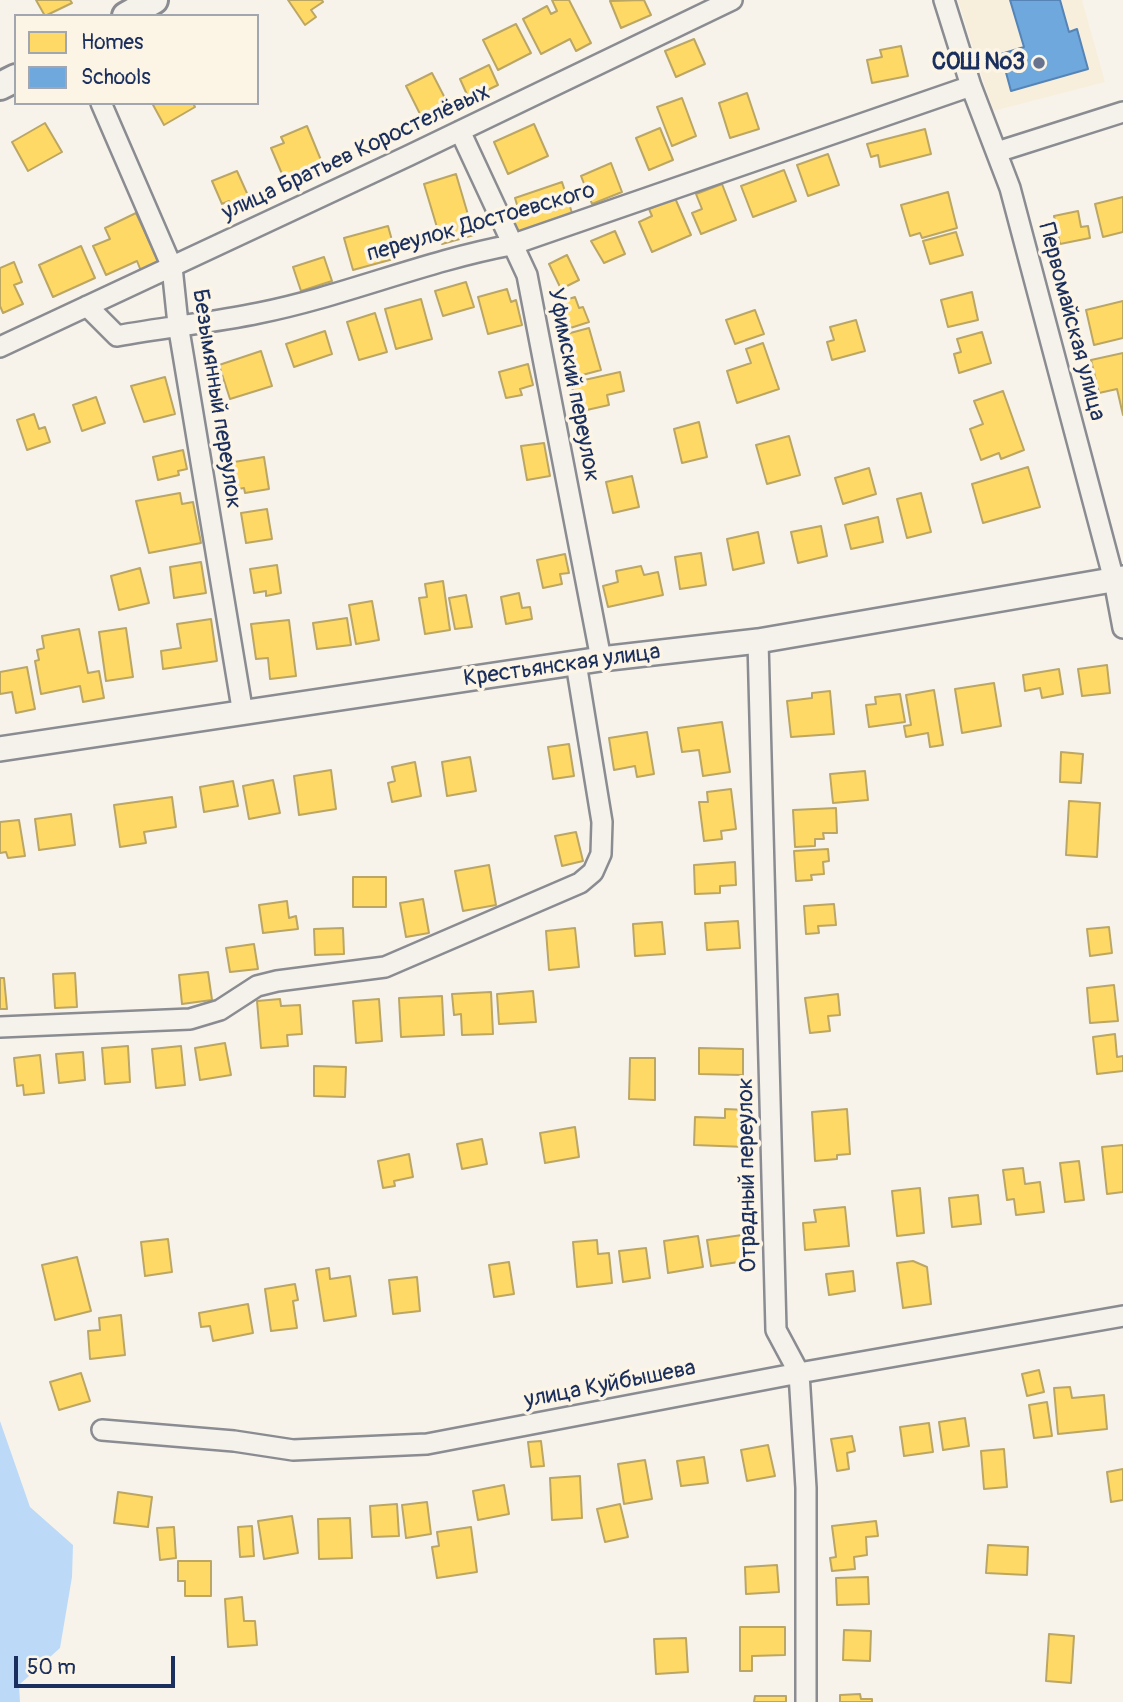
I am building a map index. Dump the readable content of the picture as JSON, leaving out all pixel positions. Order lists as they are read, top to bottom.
{
  "streets": {
    "street": [
      "улица Братьев Коростелёвых",
      "переулок Достоевского",
      "Первомайская улица",
      "Уфимский переулок",
      "Безымянный переулок",
      "Крестьянская улица",
      "Отрадный переулок",
      "улица Куйбышева"
    ]
  },
  "crossings": [
    ["улица Братьев Коростелёвых", "переулок Достоевского"],
    ["улица Братьев Коростелёвых", "Уфимский переулок"],
    ["улица Братьев Коростелёвых", "Безымянный переулок"],
    ["переулок Достоевского", "Первомайская улица"],
    ["переулок Достоевского", "Уфимский переулок"],
    ["переулок Достоевского", "Безымянный переулок"],
    ["Первомайская улица", "Крестьянская улица"],
    ["Уфимский переулок", "Крестьянская улица"],
    ["Безымянный переулок", "Крестьянская улица"],
    ["Крестьянская улица", "Отрадный переулок"],
    ["Отрадный переулок", "улица Куйбышева"]
  ],
  "places": ["СОШ №3"],
  "legend": ["Homes", "Schools"],
  "scale_bar": "50 m"
}
